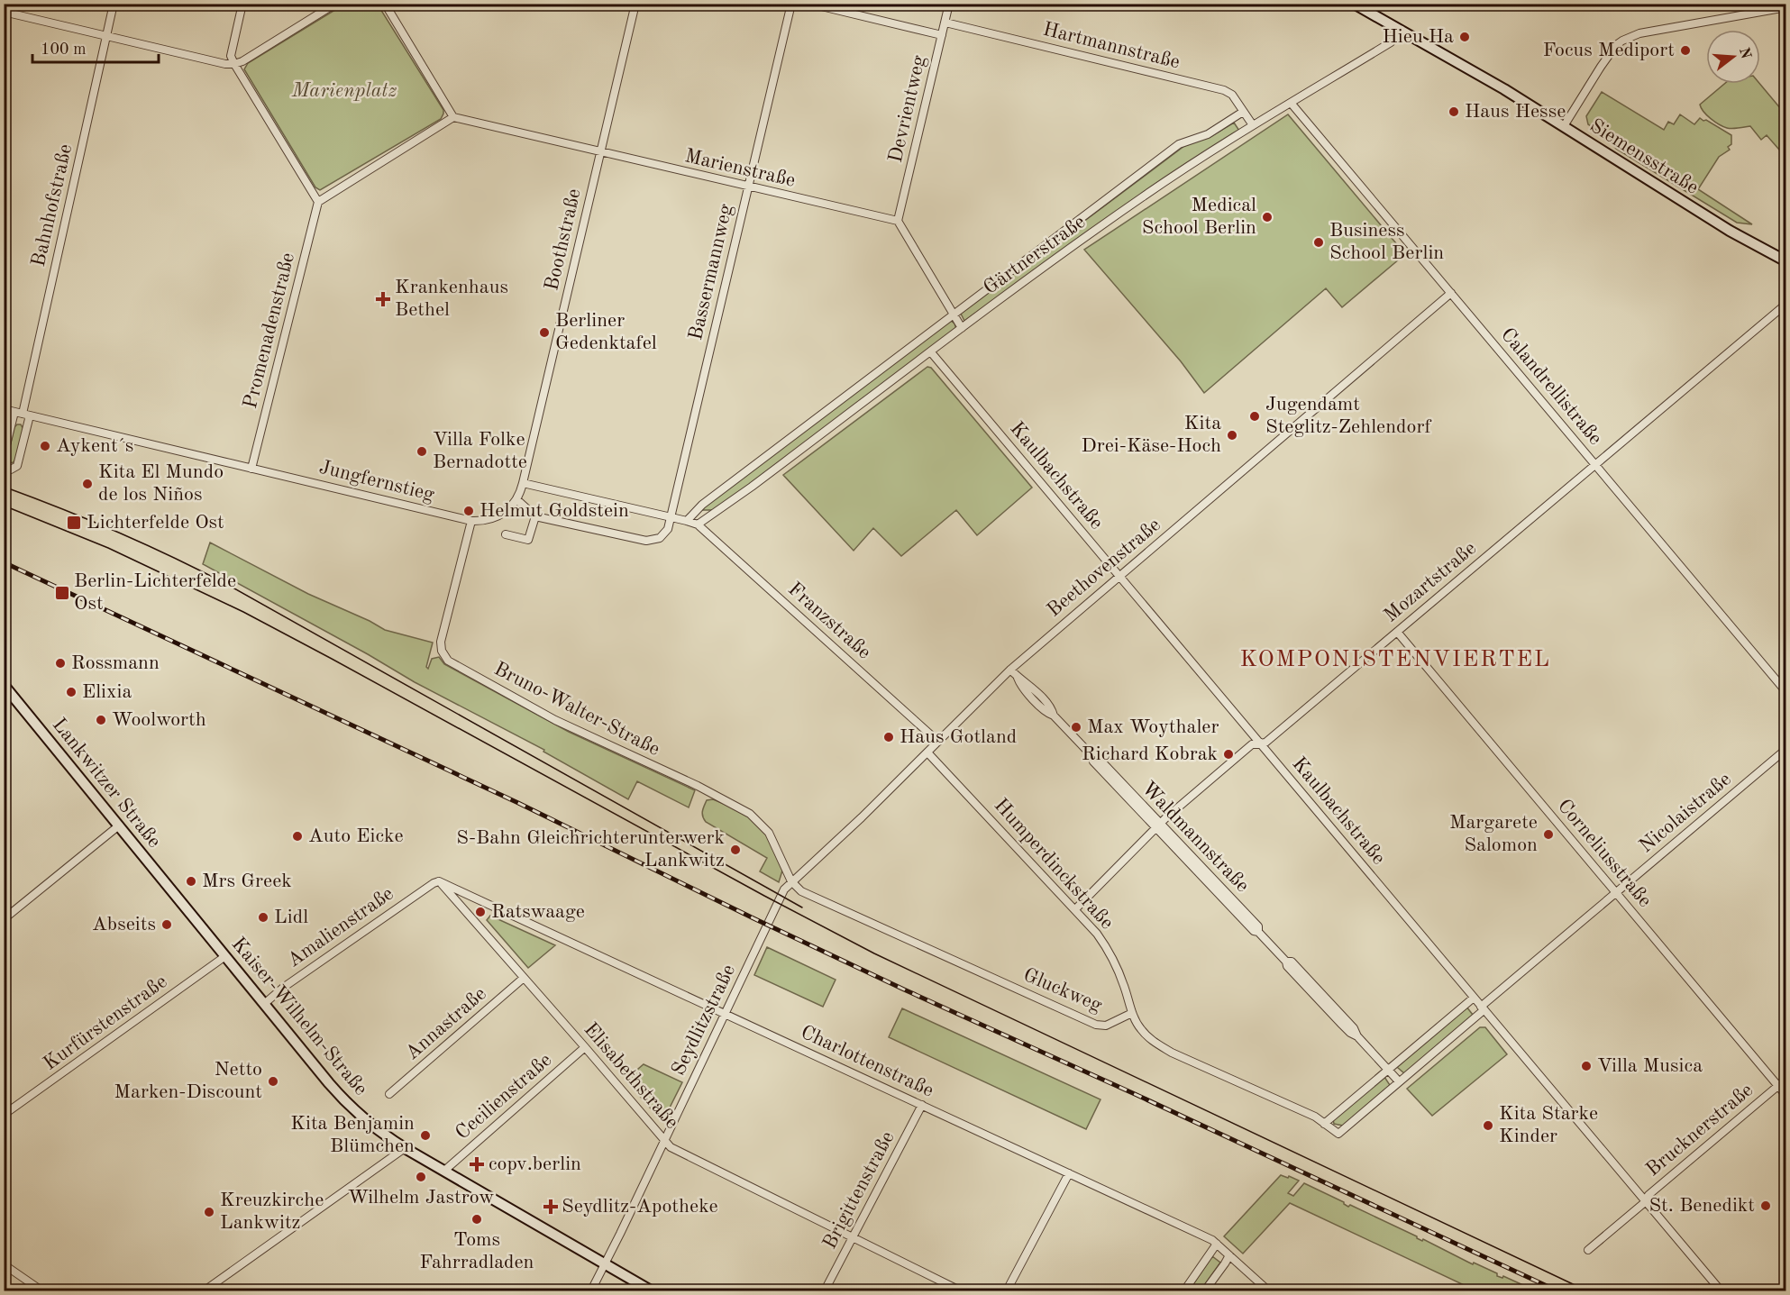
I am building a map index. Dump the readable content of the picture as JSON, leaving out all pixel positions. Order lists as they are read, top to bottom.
{
  "streets": {
    "main road": ["Siemensstraße", "Lankwitzer Straße", "Kaiser-Wilhelm-Straße"],
    "street": [
      "Hartmannstraße",
      "Devrientweg",
      "Marienstraße",
      "Bahnhofstraße",
      "Boothstraße",
      "Gärtnerstraße",
      "Bassermannweg",
      "Promenadenstraße",
      "Calandrellistraße",
      "Kaulbachstraße",
      "Jungfernstieg",
      "Beethovenstraße",
      "Mozartstraße",
      "Franzstraße",
      "Bruno-Walter-Straße",
      "Nicolaistraße",
      "Waldmannstraße",
      "Corneliusstraße",
      "Humperdinckstraße",
      "Amalienstraße",
      "Gluckweg",
      "Seydlitzstraße",
      "Kurfürstenstraße",
      "Annastraße",
      "Charlottenstraße",
      "Elisabethstraße",
      "Cecilienstraße",
      "Brucknerstraße",
      "Brigittenstraße"
    ]
  },
  "crossings": [
    ["Hartmannstraße", "Devrientweg"],
    ["Hartmannstraße", "Gärtnerstraße"],
    ["Devrientweg", "Marienstraße"],
    ["Siemensstraße", "Gärtnerstraße"],
    ["Marienstraße", "Boothstraße"],
    ["Marienstraße", "Bassermannweg"],
    ["Bahnhofstraße", "Jungfernstieg"],
    ["Boothstraße", "Jungfernstieg"],
    ["Gärtnerstraße", "Calandrellistraße"],
    ["Gärtnerstraße", "Kaulbachstraße"],
    ["Gärtnerstraße", "Franzstraße"],
    ["Promenadenstraße", "Jungfernstieg"],
    ["Calandrellistraße", "Beethovenstraße"],
    ["Calandrellistraße", "Mozartstraße"],
    ["Kaulbachstraße", "Beethovenstraße"],
    ["Kaulbachstraße", "Mozartstraße"],
    ["Kaulbachstraße", "Nicolaistraße"],
    ["Kaulbachstraße", "Brucknerstraße"],
    ["Jungfernstieg", "Bruno-Walter-Straße"],
    ["Beethovenstraße", "Franzstraße"],
    ["Beethovenstraße", "Bruno-Walter-Straße"],
    ["Beethovenstraße", "Waldmannstraße"],
    ["Beethovenstraße", "Humperdinckstraße"],
    ["Beethovenstraße", "Gluckweg"],
    ["Beethovenstraße", "Seydlitzstraße"],
    ["Mozartstraße", "Waldmannstraße"],
    ["Mozartstraße", "Corneliusstraße"],
    ["Mozartstraße", "Humperdinckstraße"],
    ["Bruno-Walter-Straße", "Gluckweg"],
    ["Bruno-Walter-Straße", "Seydlitzstraße"],
    ["Lankwitzer Straße", "Kaiser-Wilhelm-Straße"],
    ["Nicolaistraße", "Waldmannstraße"],
    ["Nicolaistraße", "Corneliusstraße"],
    ["Corneliusstraße", "Brucknerstraße"],
    ["Humperdinckstraße", "Gluckweg"],
    ["Amalienstraße", "Kaiser-Wilhelm-Straße"],
    ["Amalienstraße", "Charlottenstraße"],
    ["Amalienstraße", "Elisabethstraße"],
    ["Gluckweg", "Seydlitzstraße"],
    ["Kaiser-Wilhelm-Straße", "Seydlitzstraße"],
    ["Kaiser-Wilhelm-Straße", "Kurfürstenstraße"],
    ["Kaiser-Wilhelm-Straße", "Cecilienstraße"],
    ["Seydlitzstraße", "Charlottenstraße"],
    ["Seydlitzstraße", "Elisabethstraße"],
    ["Annastraße", "Elisabethstraße"],
    ["Charlottenstraße", "Elisabethstraße"],
    ["Charlottenstraße", "Brigittenstraße"],
    ["Elisabethstraße", "Cecilienstraße"],
    ["Elisabethstraße", "Brigittenstraße"]
  ],
  "districts": ["KOMPONISTENVIERTEL"],
  "parks": ["Marienplatz"],
  "places": {
    "other": [
      "Hieu Ha",
      "Focus Mediport",
      "Haus Hesse",
      "Medical School Berlin",
      "Business School Berlin",
      "Berliner Gedenktafel",
      "Jugendamt Steglitz-Zehlendorf",
      "Kita Drei-Käse-Hoch",
      "Aykent´s",
      "Villa Folke Bernadotte",
      "Kita El Mundo de los Niños",
      "Helmut Goldstein",
      "Rossmann",
      "Elixia",
      "Woolworth",
      "Max Woythaler",
      "Haus Gotland",
      "Richard Kobrak",
      "Margarete Salomon",
      "Auto Eicke",
      "S-Bahn Gleichrichterunterwerk Lankwitz",
      "Mrs Greek",
      "Ratswaage",
      "Lidl",
      "Abseits",
      "Villa Musica",
      "Netto Marken-Discount",
      "Kita Starke Kinder",
      "Kita Benjamin Blümchen",
      "Wilhelm Jastrow",
      "St. Benedikt",
      "Kreuzkirche Lankwitz",
      "Toms Fahrradladen"
    ],
    "health": ["Krankenhaus Bethel", "copv.berlin", "Seydlitz-Apotheke"],
    "transit": ["Lichterfelde Ost", "Berlin-Lichterfelde Ost"]
  },
  "scale_bar": "100 m",
  "north": "right"
}
